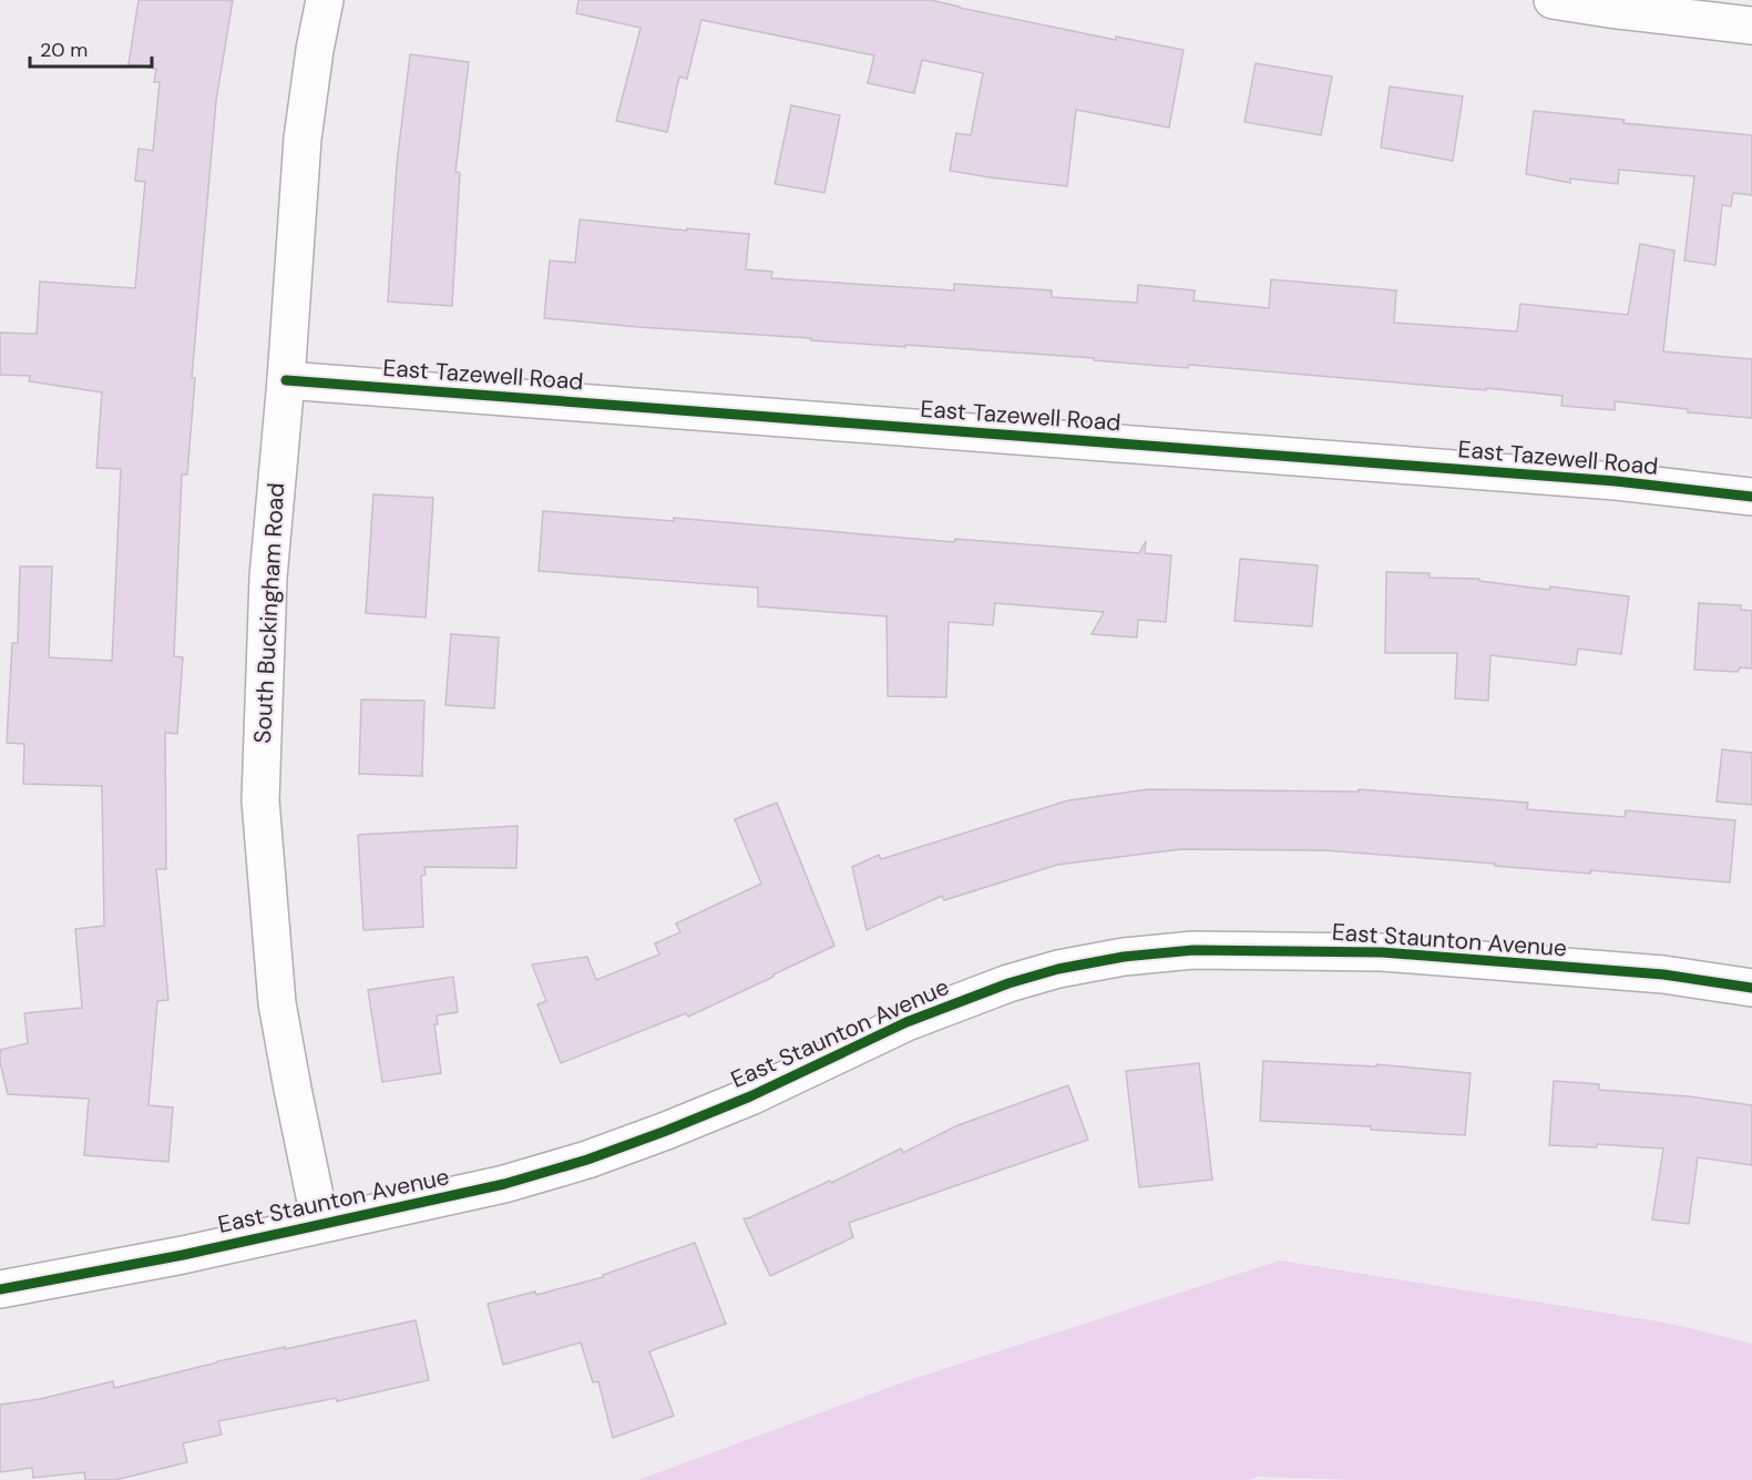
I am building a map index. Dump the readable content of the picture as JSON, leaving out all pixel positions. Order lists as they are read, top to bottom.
{
  "streets": {
    "street": ["East Tazewell Road", "South Buckingham Road", "East Staunton Avenue"]
  },
  "crossings": [
    ["East Tazewell Road", "South Buckingham Road"],
    ["South Buckingham Road", "East Staunton Avenue"]
  ],
  "scale_bar": "20 m"
}
